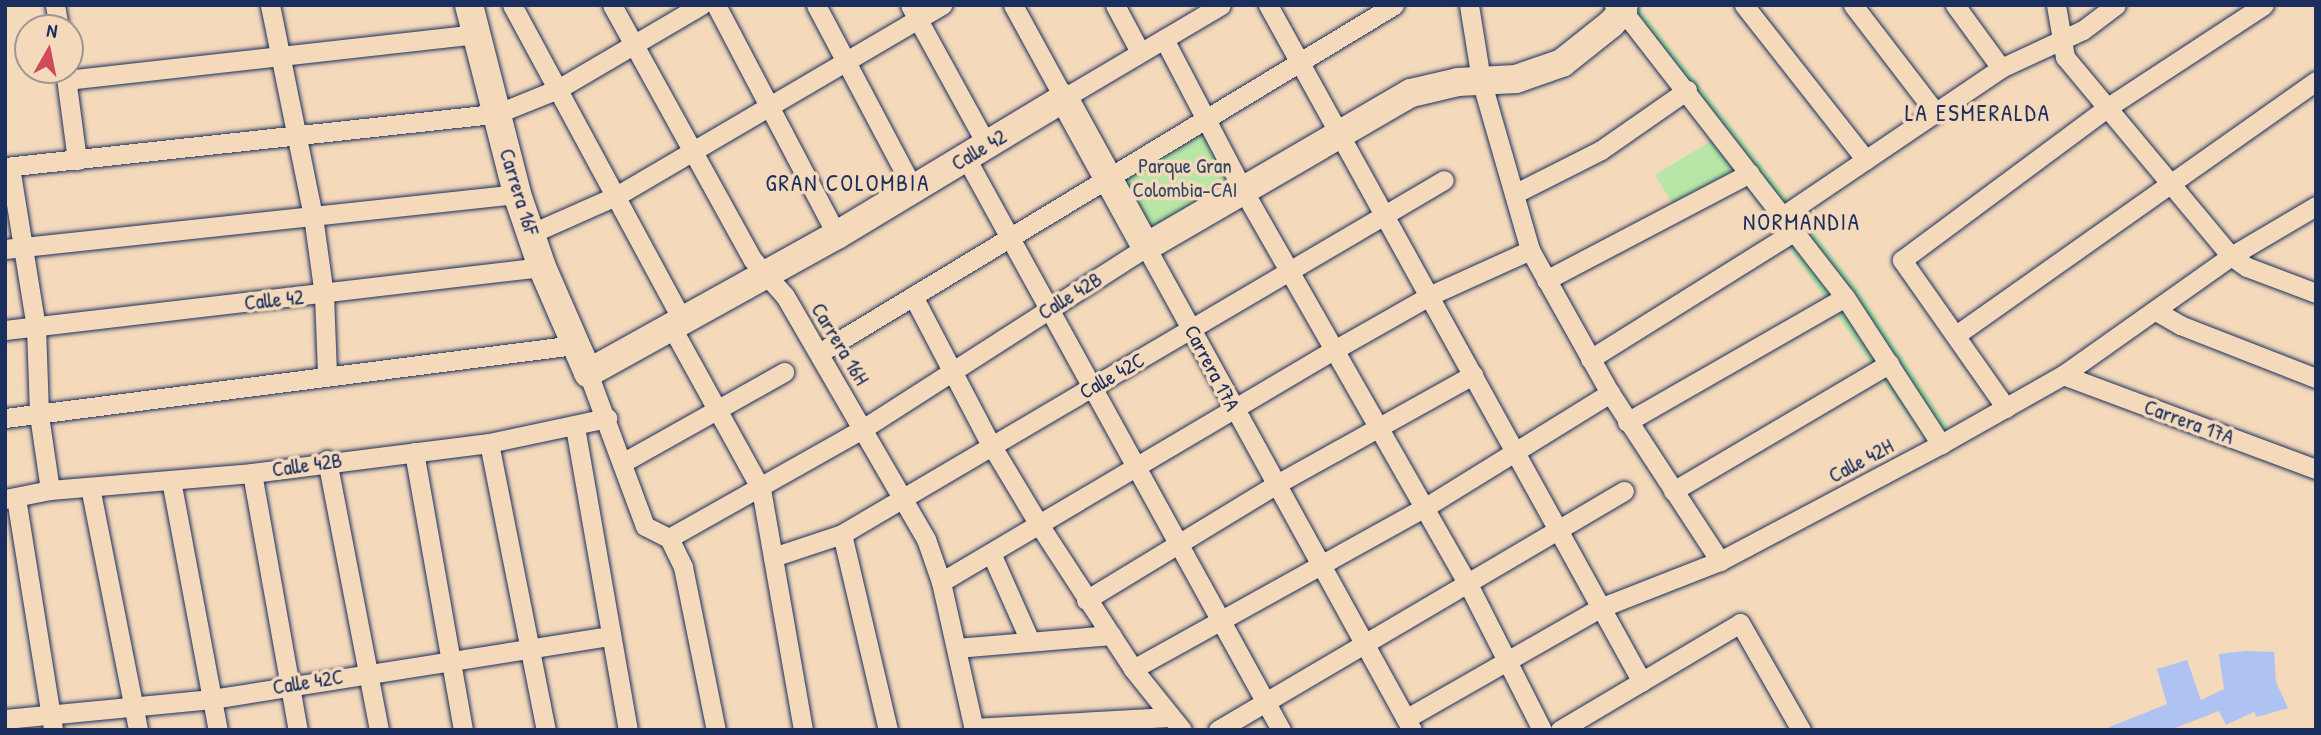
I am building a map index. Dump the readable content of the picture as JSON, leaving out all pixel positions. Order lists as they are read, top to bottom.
{
  "streets": {
    "street": [
      "Calle 42",
      "Carrera 16F",
      "Calle 42B",
      "Carrera 16H",
      "Carrera 17A",
      "Calle 42C",
      "Calle 42H"
    ]
  },
  "crossings": [
    ["Calle 42", "Carrera 16F"],
    ["Calle 42", "Carrera 16H"],
    ["Calle 42", "Carrera 17A"],
    ["Calle 42B", "Carrera 16H"],
    ["Calle 42B", "Carrera 17A"],
    ["Carrera 16H", "Calle 42C"],
    ["Carrera 17A", "Calle 42C"],
    ["Carrera 17A", "Calle 42H"]
  ],
  "districts": ["LA ESMERALDA", "GRAN COLOMBIA", "NORMANDIA"],
  "parks": ["Parque Gran Colombia-CAI"],
  "north": "top"
}
